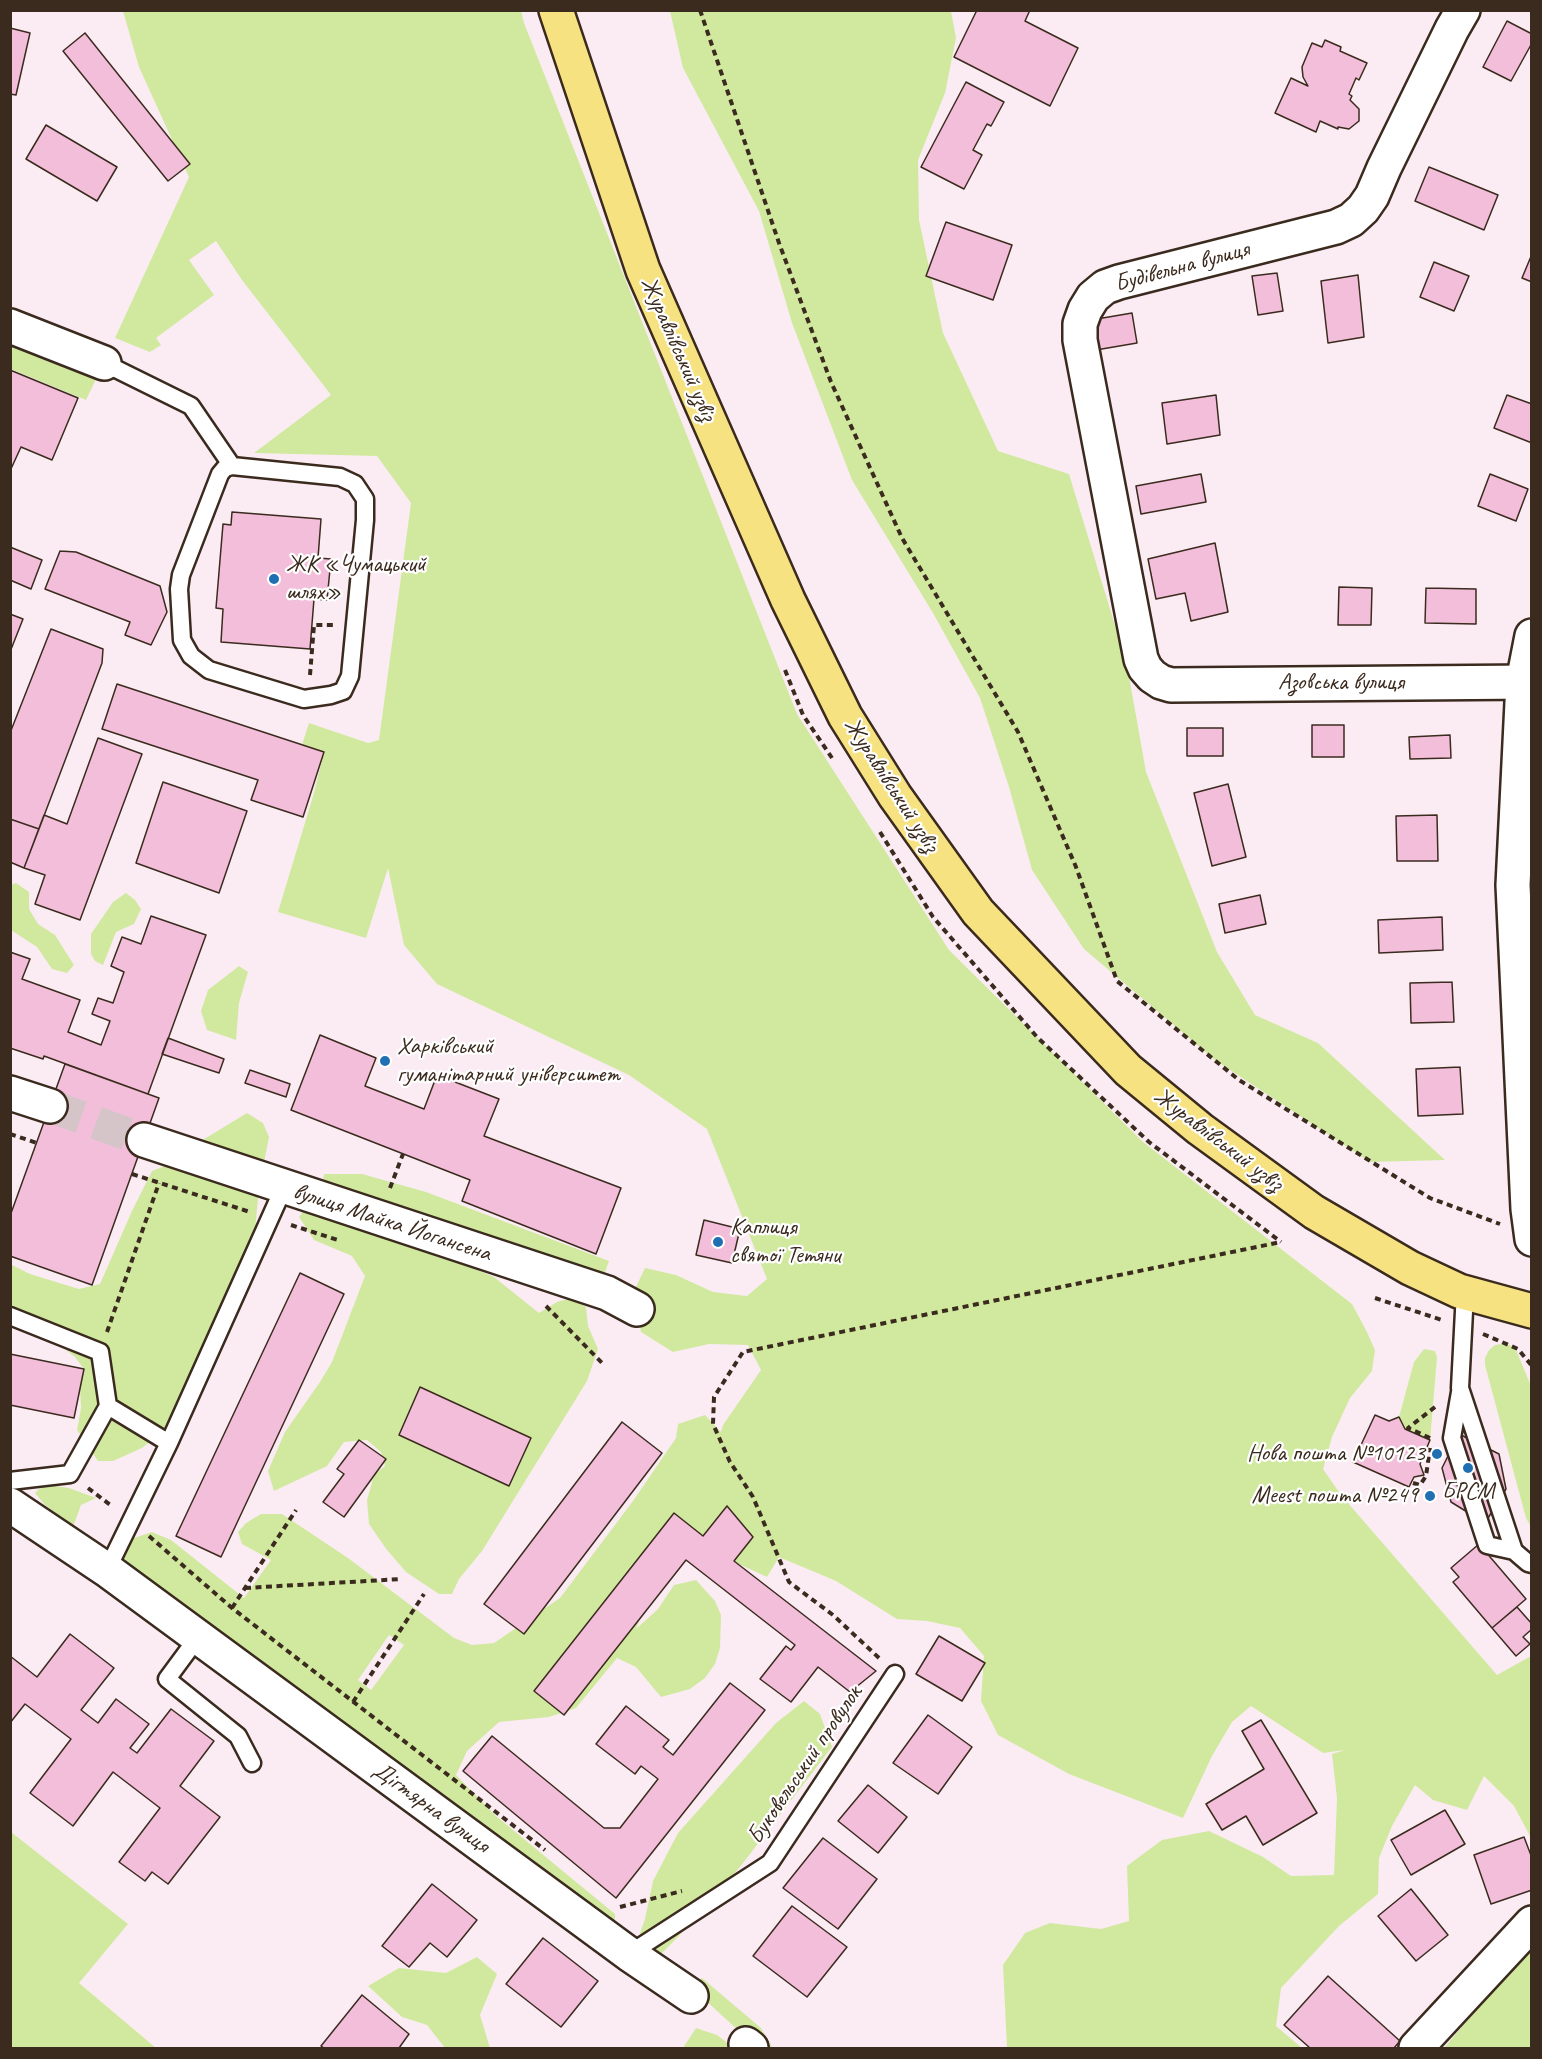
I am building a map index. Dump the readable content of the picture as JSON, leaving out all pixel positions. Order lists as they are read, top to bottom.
{
  "streets": {
    "main road": ["Журавлівський узвіз"],
    "street": [
      "Будівельна вулиця",
      "Азовська вулиця",
      "вулиця Майка Йогансена",
      "Дігтярна вулиця"
    ],
    "lane": ["Буковельський провулок"]
  },
  "crossings": [
    ["Будівельна вулиця", "Азовська вулиця"],
    ["Буковельський провулок", "Дігтярна вулиця"]
  ],
  "places": [
    "ЖК «Чумацький шлях»",
    "Харківський гуманітарний університет",
    "Каплиця святої Тетяни",
    "Нова пошта №10123",
    "БРСМ",
    "Meest пошта №249"
  ]
}
